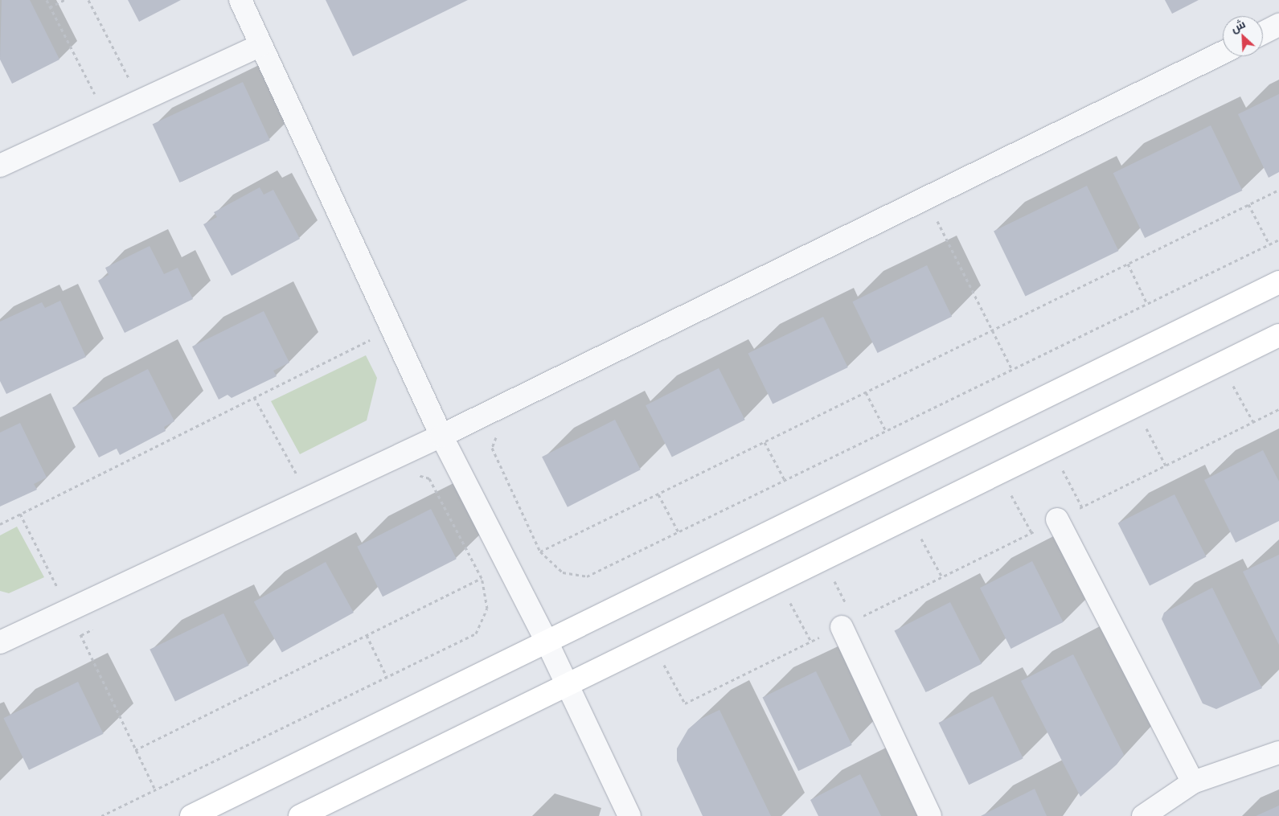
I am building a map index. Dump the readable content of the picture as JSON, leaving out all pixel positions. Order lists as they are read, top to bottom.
{
  "north": "top left"
}
